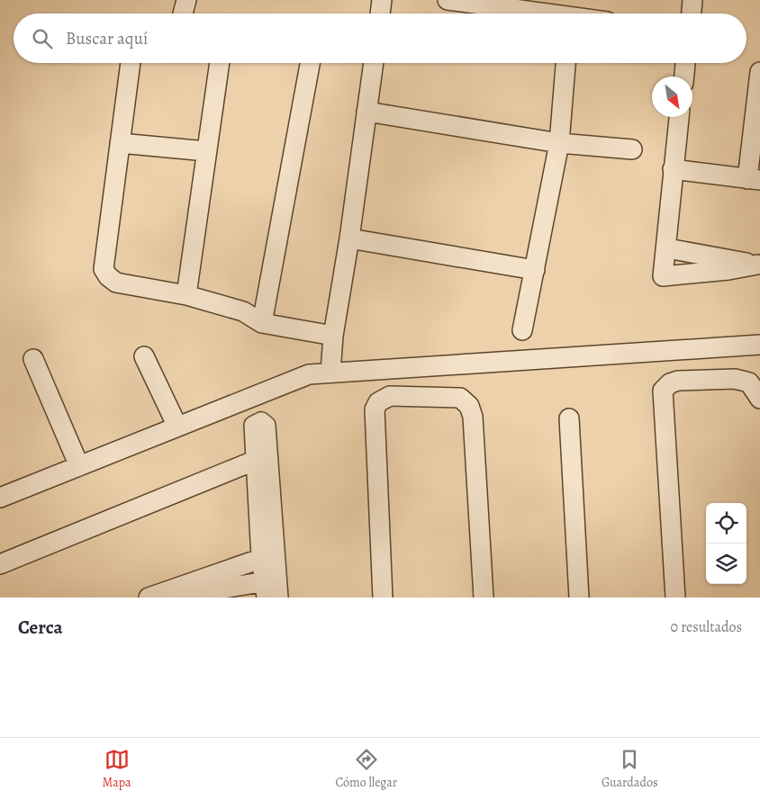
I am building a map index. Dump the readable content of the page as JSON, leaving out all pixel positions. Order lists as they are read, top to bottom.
{
  "north": "bottom right",
  "page": {
    "search": "Buscar aquí",
    "heading": ["Cerca", "0 resultados"],
    "nav": ["Mapa", "Cómo llegar", "Guardados"]
  }
}
